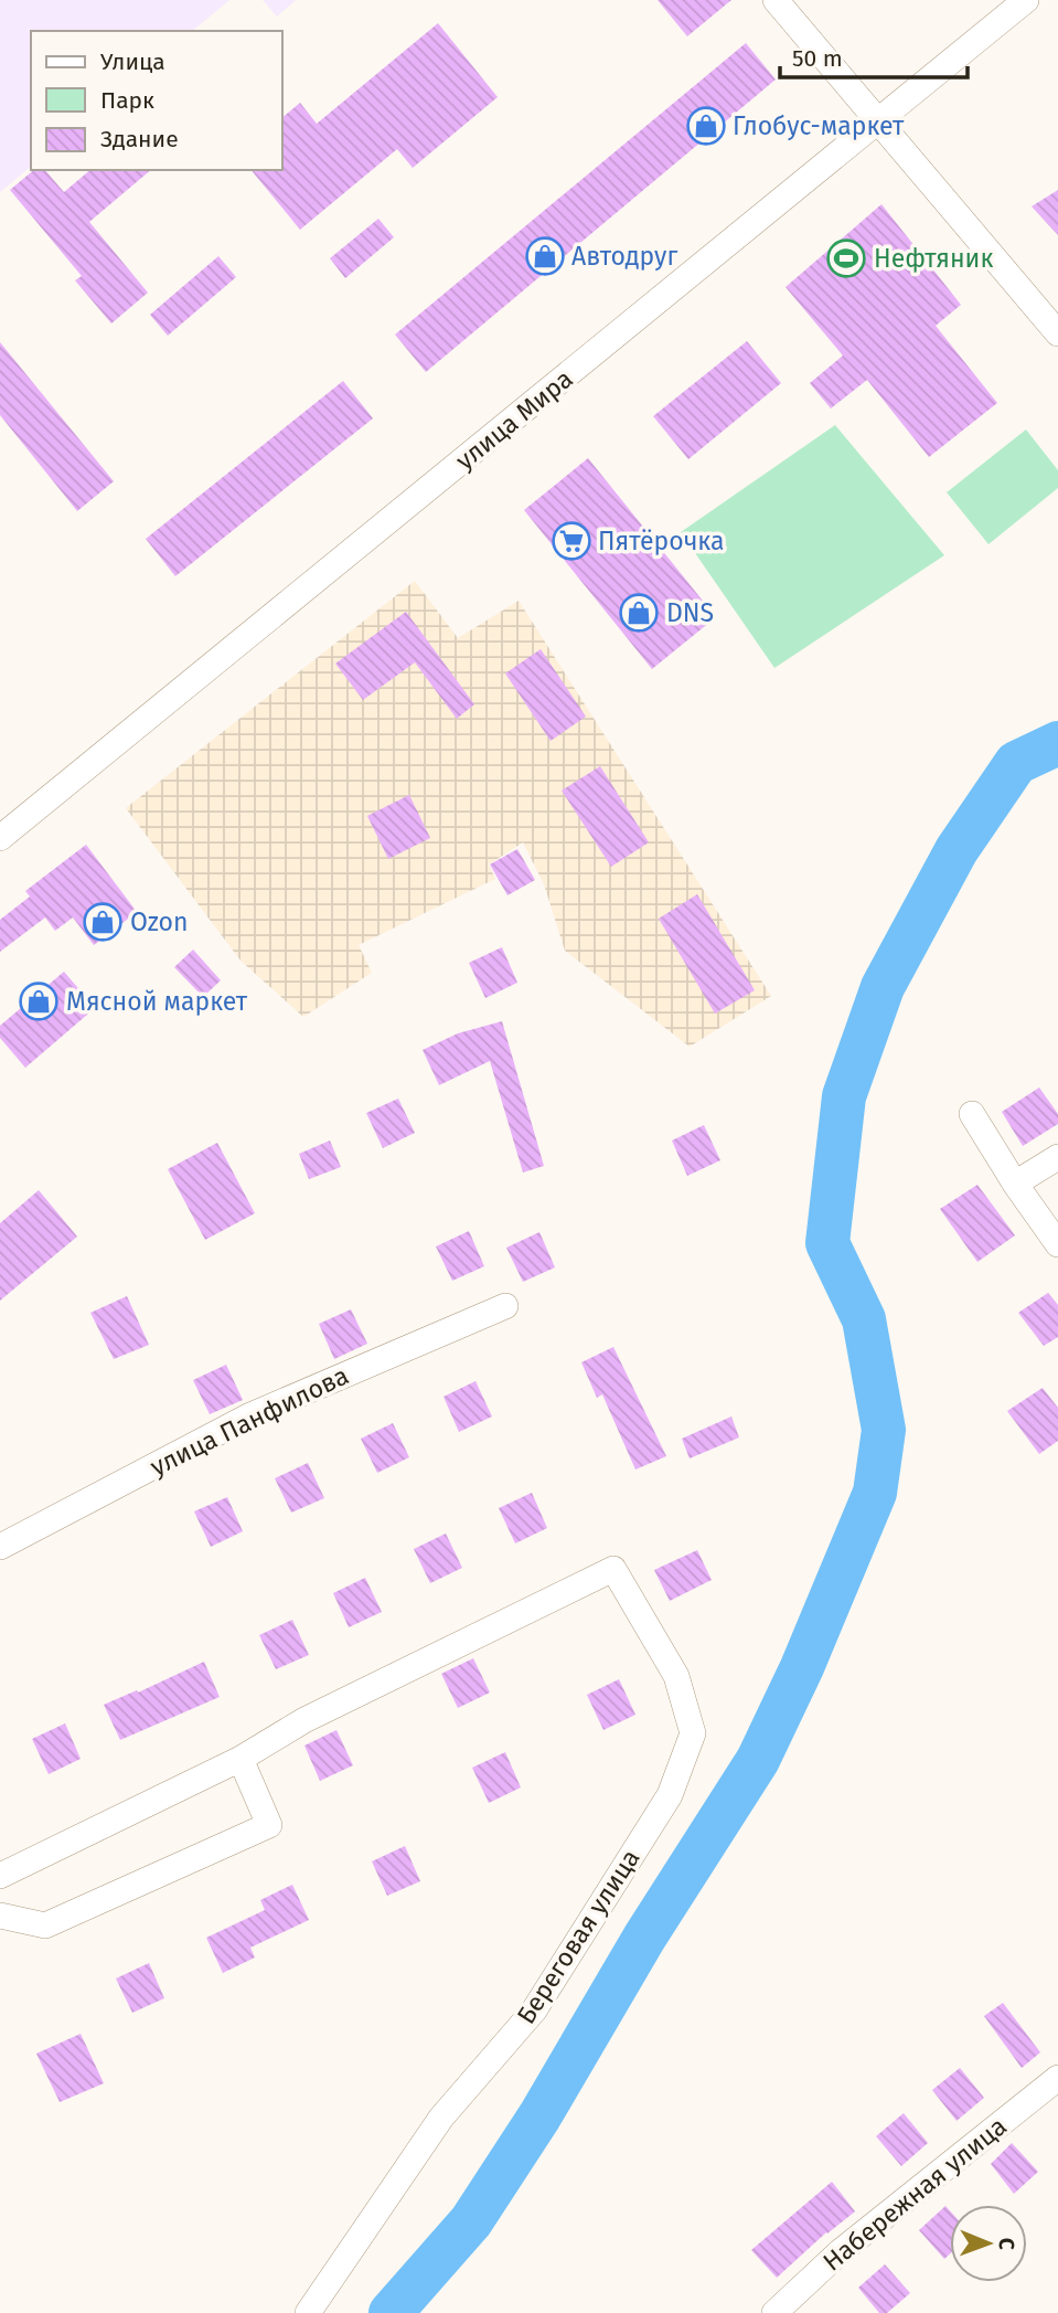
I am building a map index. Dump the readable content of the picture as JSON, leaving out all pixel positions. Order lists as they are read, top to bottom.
{
  "streets": {
    "street": [
      "улица Мира",
      "улица Панфилова",
      "Береговая улица",
      "Набережная улица"
    ]
  },
  "places": {
    "shop": [
      "Глобус-маркет",
      "Автодруг",
      "DNS",
      "Ozon",
      "Мясной маркет"
    ],
    "sports": ["Нефтяник"],
    "supermarket": ["Пятёрочка"]
  },
  "legend": ["Улица", "Парк", "Здание"],
  "scale_bar": "50 m",
  "north": "right"
}
